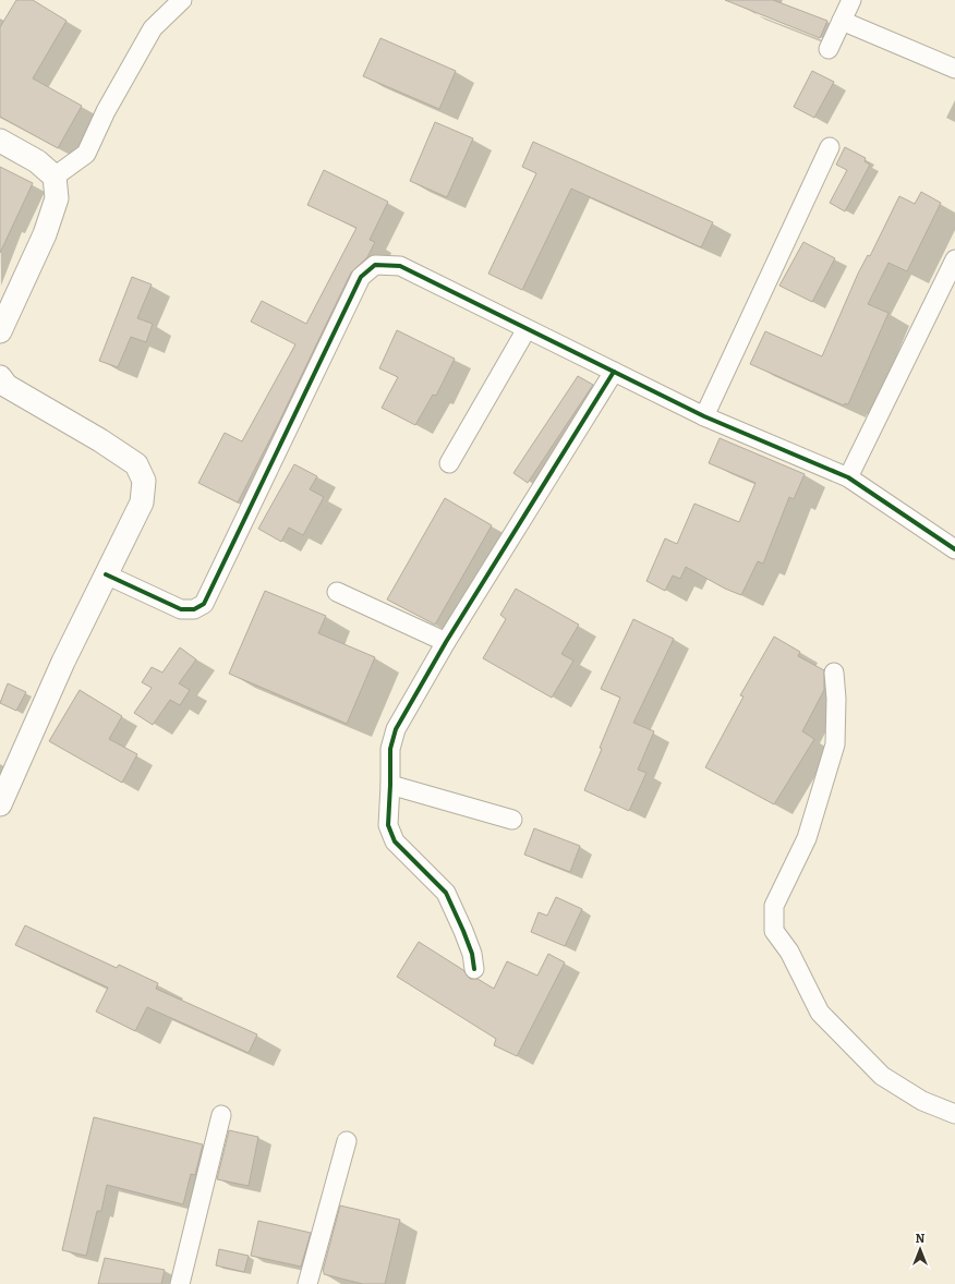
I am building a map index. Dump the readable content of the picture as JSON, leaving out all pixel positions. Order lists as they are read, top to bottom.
{
  "north": "top"
}
